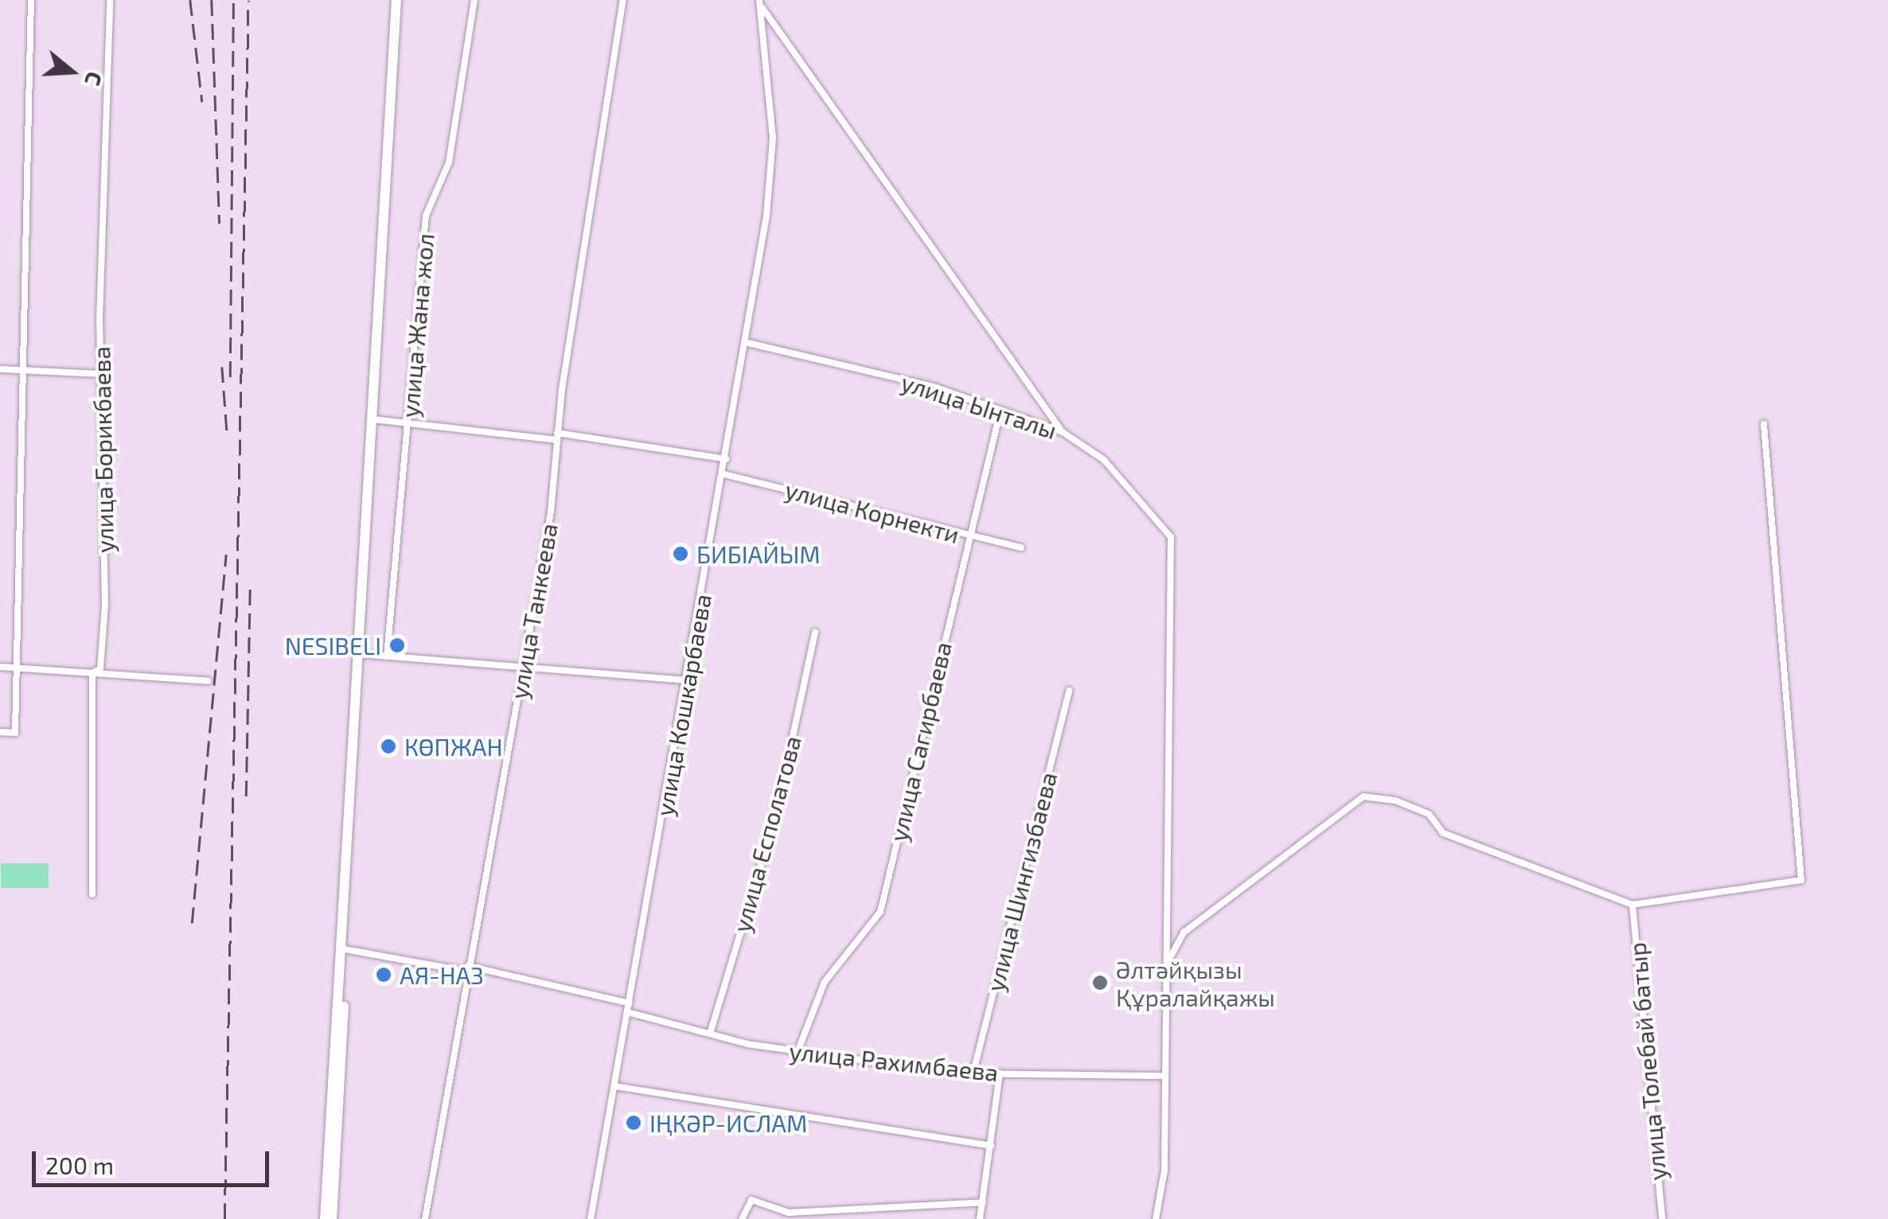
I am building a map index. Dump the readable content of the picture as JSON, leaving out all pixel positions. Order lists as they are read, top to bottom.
{
  "streets": {
    "street": [
      "улица Жана жол",
      "улица Ынталы",
      "улица Борикбаева",
      "улица Корнекти",
      "улица Танкеева",
      "улица Кошкарбаева",
      "улица Сагирбаева",
      "улица Есполатова",
      "улица Шингизбаева",
      "улица Рахимбаева",
      "улица Толебай батыр"
    ]
  },
  "crossings": [
    ["улица Ынталы", "улица Кошкарбаева"],
    ["улица Ынталы", "улица Сагирбаева"],
    ["улица Корнекти", "улица Кошкарбаева"],
    ["улица Корнекти", "улица Сагирбаева"],
    ["улица Кошкарбаева", "улица Рахимбаева"],
    ["улица Сагирбаева", "улица Рахимбаева"],
    ["улица Есполатова", "улица Рахимбаева"],
    ["улица Шингизбаева", "улица Рахимбаева"]
  ],
  "places": [
    "БИБІАЙЫМ",
    "NESIBELI",
    "КӨПЖАН",
    "АЯ-НАЗ",
    "Әлтәйқызы Құралайқажы",
    "ІҢКӘР-ИСЛАМ"
  ],
  "scale_bar": "200 m",
  "north": "right"
}
